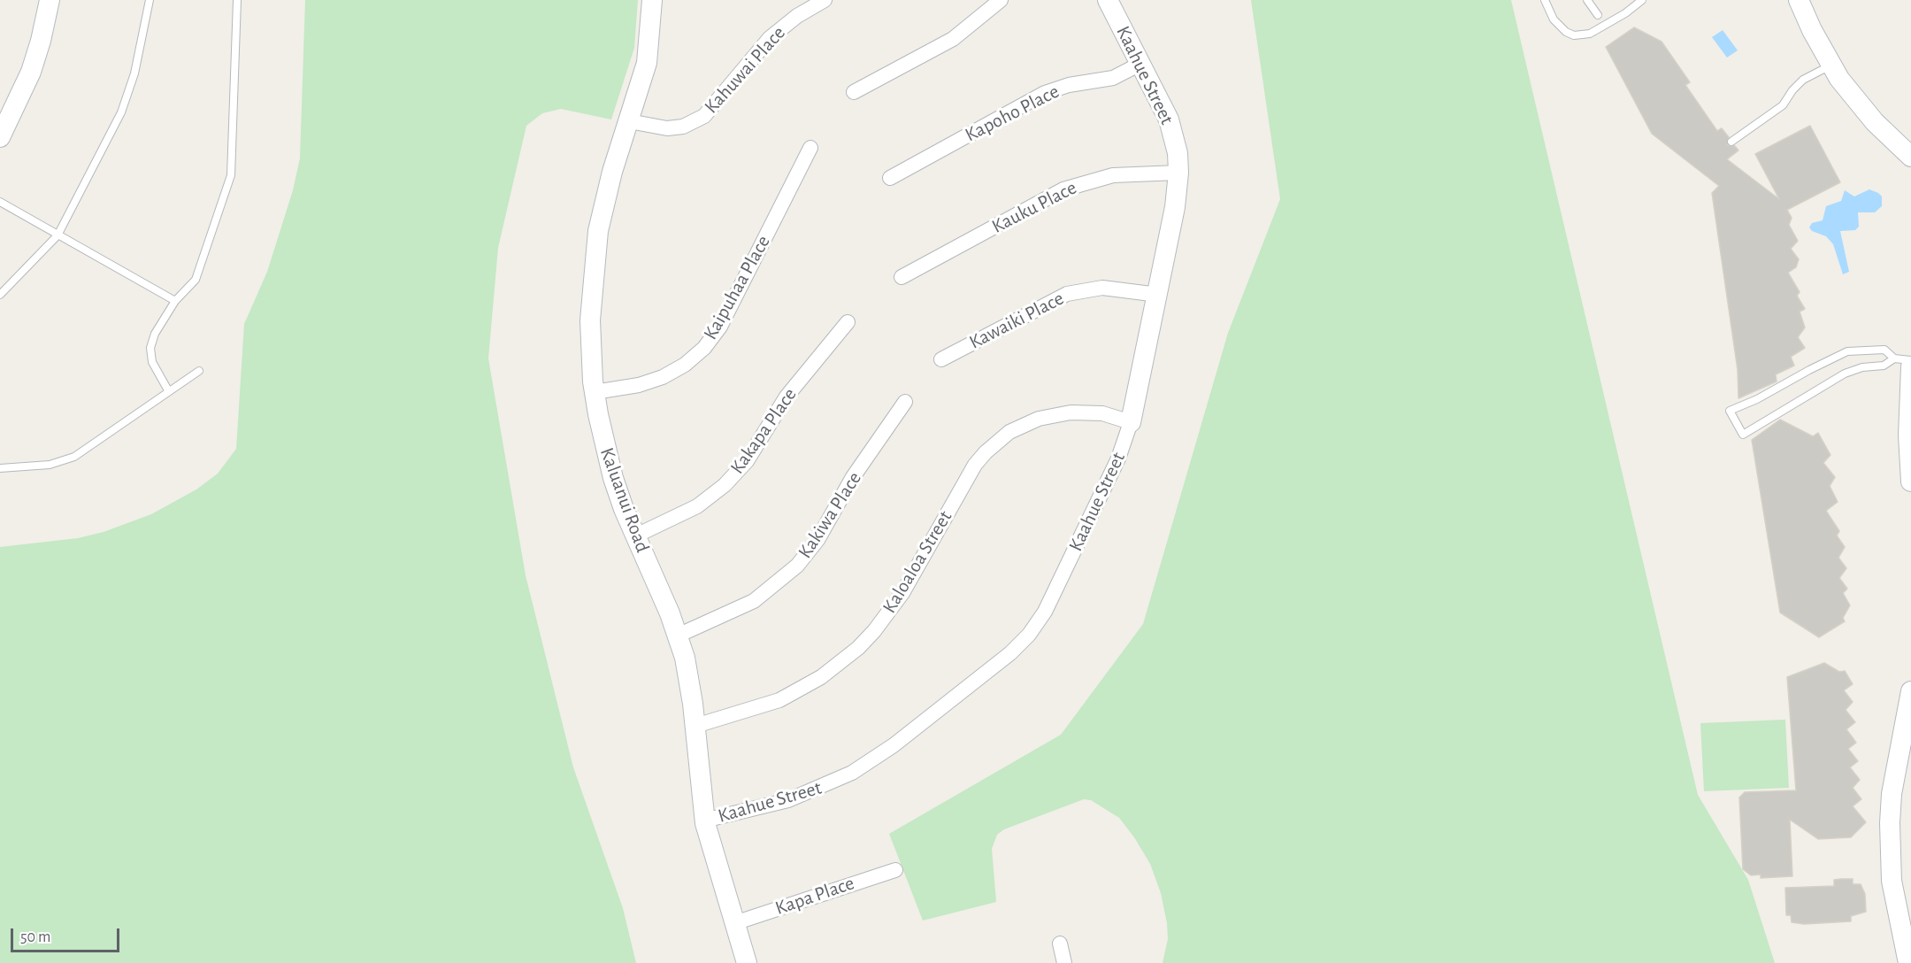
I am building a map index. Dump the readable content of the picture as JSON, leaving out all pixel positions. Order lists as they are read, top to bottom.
{
  "streets": {
    "street": [
      "Kahuwai Place",
      "Kaahue Street",
      "Kapoho Place",
      "Kauku Place",
      "Kaipuhaa Place",
      "Kawaiki Place",
      "Kakapa Place",
      "Kaluanui Road",
      "Kakiwa Place",
      "Kaloaloa Street",
      "Kapa Place"
    ]
  },
  "crossings": [
    ["Kahuwai Place", "Kaluanui Road"],
    ["Kaahue Street", "Kapoho Place"],
    ["Kaahue Street", "Kauku Place"],
    ["Kaahue Street", "Kawaiki Place"],
    ["Kaahue Street", "Kaluanui Road"],
    ["Kaahue Street", "Kaloaloa Street"],
    ["Kaipuhaa Place", "Kaluanui Road"],
    ["Kakapa Place", "Kaluanui Road"],
    ["Kaluanui Road", "Kakiwa Place"],
    ["Kaluanui Road", "Kaloaloa Street"],
    ["Kaluanui Road", "Kapa Place"]
  ],
  "scale_bar": "50 m"
}
